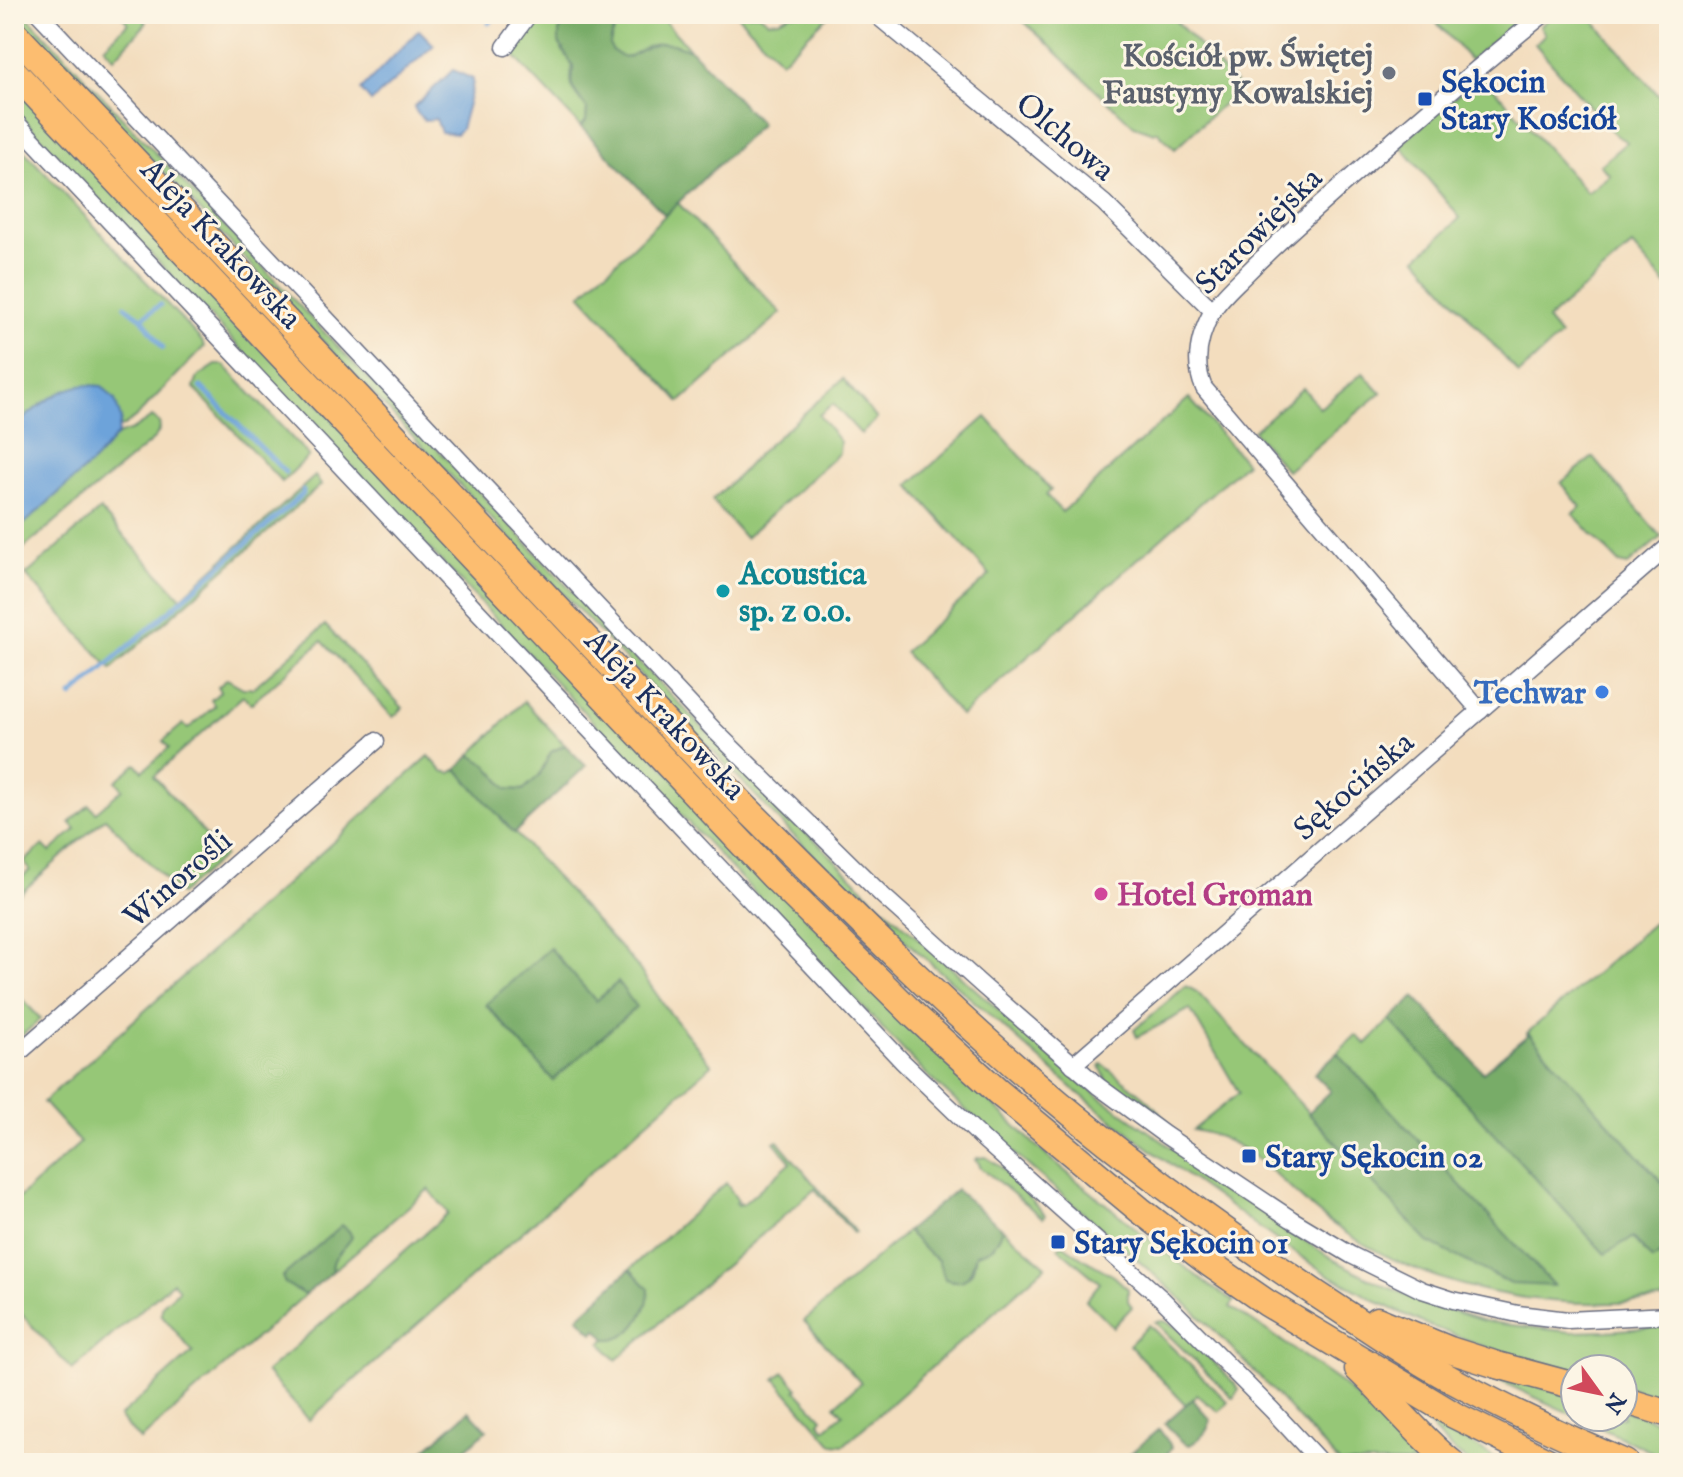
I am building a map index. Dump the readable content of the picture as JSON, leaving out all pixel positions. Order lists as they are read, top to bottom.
{
  "streets": {
    "main road": ["Aleja Krakowska"],
    "street": [
      "Olchowa",
      "Starowiejska",
      "Sękocińska",
      "Winorośli"
    ]
  },
  "crossings": [
    ["Olchowa", "Starowiejska"],
    ["Starowiejska", "Sękocińska"],
    ["Aleja Krakowska", "Sękocińska"]
  ],
  "places": {
    "other": [
      "Kościół pw. Świętej Faustyny Kowalskiej",
      "Acoustica sp. z o.o.",
      "Techwar",
      "Hotel Groman"
    ],
    "transit": ["Sękocin Stary Kościół", "Stary Sękocin 02", "Stary Sękocin 01"]
  },
  "north": "bottom right"
}
